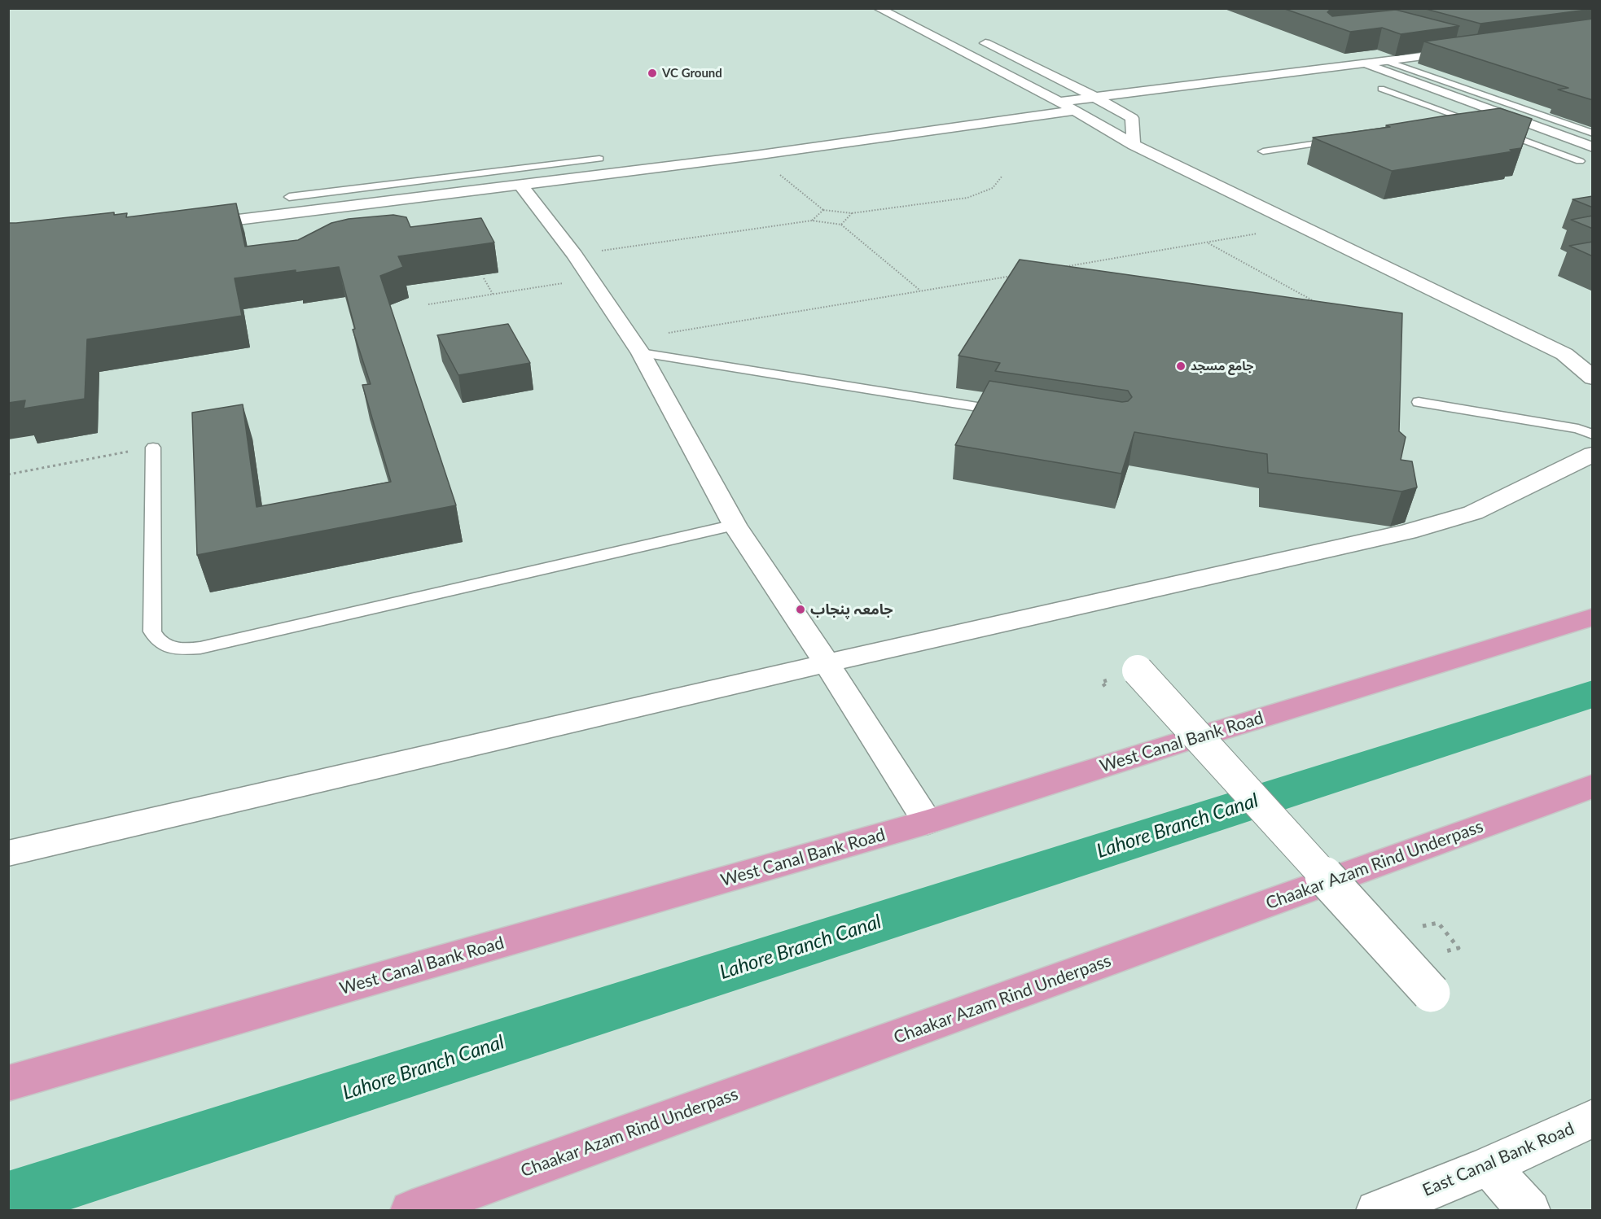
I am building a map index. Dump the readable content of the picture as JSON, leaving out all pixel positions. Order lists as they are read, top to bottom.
{
  "streets": {
    "highway": ["West Canal Bank Road", "Chaakar Azam Rind Underpass"],
    "street": ["East Canal Bank Road"]
  },
  "water": ["Lahore Branch Canal"],
  "places": ["VC Ground", "جامع مسجد", "جامعہ پنجاب"]
}
